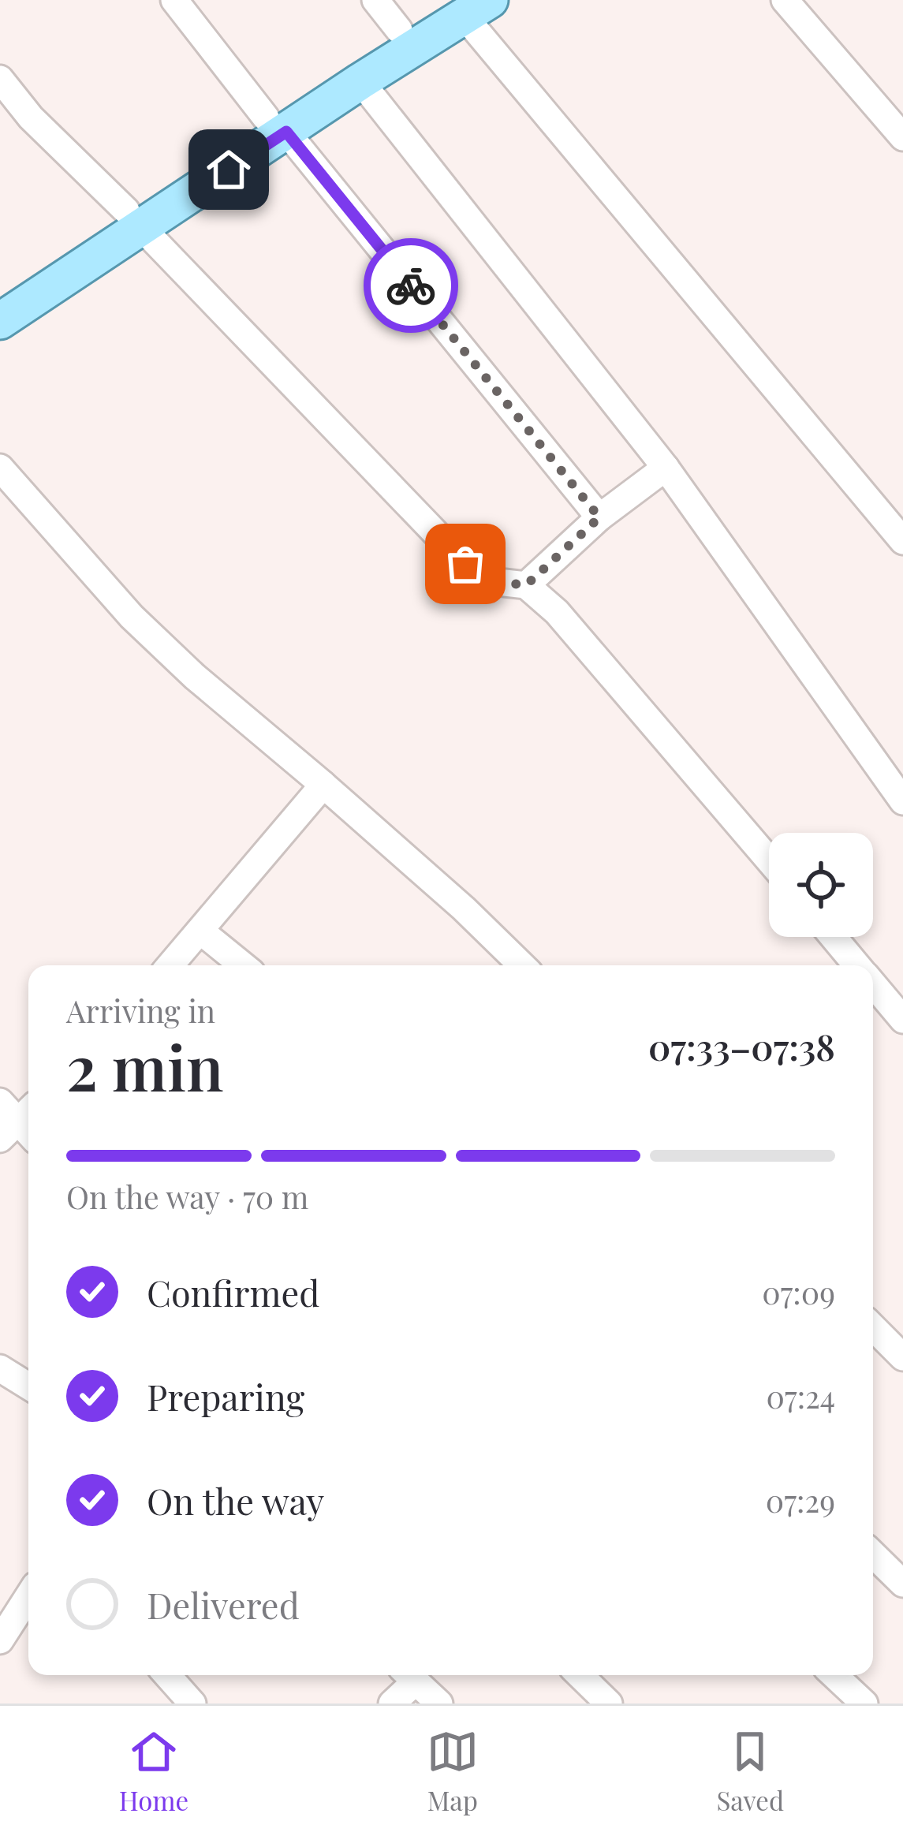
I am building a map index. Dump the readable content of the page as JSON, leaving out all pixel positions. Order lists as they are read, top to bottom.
{
  "page": {
    "heading": ["2 min", "Arriving in", "07:33–07:38"],
    "bar": "On the way · 70 m",
    "list": [
      ["Confirmed", "07:09"],
      ["Preparing", "07:24"],
      ["On the way", "07:29"],
      "Delivered"
    ],
    "tabs": ["Home", "Map", "Saved"]
  }
}
